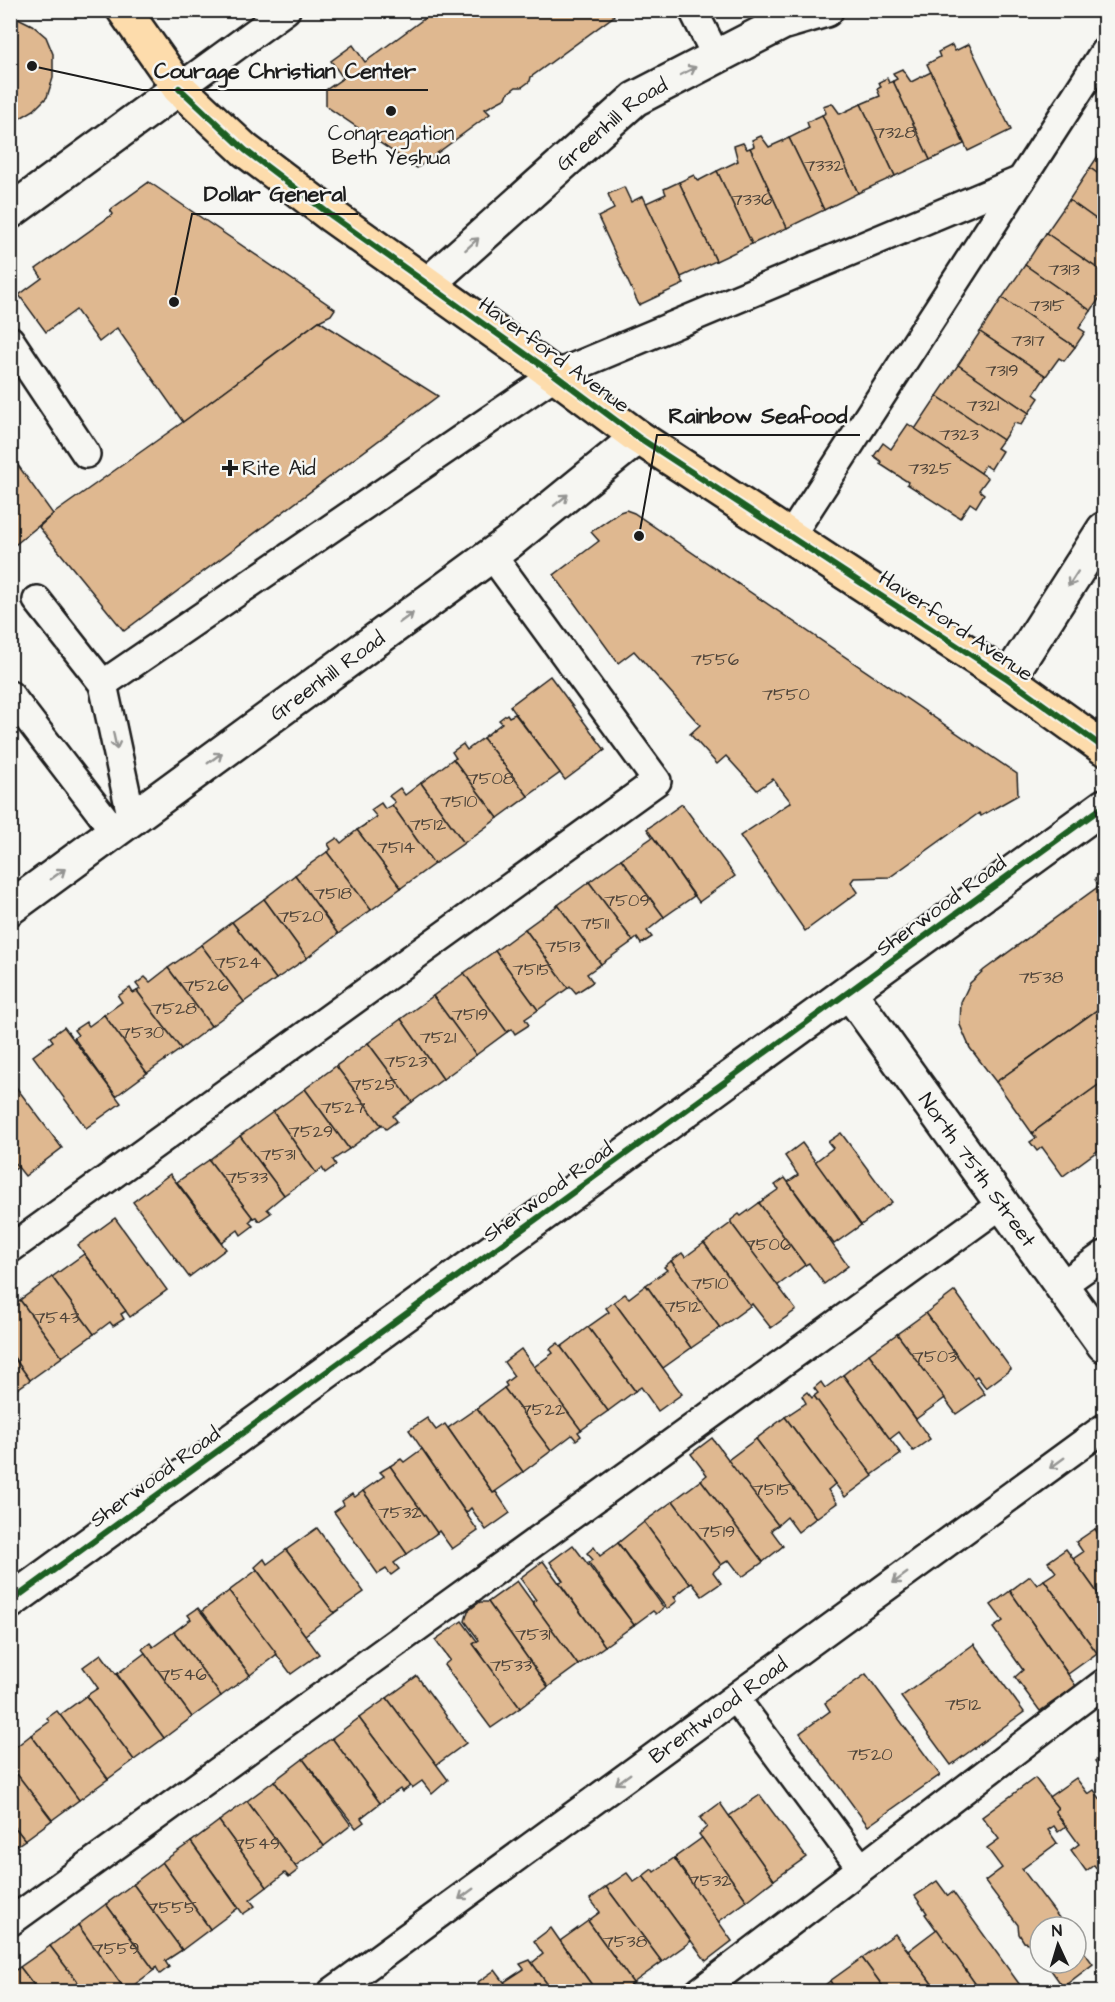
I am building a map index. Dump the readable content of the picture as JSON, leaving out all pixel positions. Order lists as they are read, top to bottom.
{
  "streets": {
    "main road": ["Haverford Avenue"],
    "street": ["Greenhill Road", "Sherwood Road", "North 75th Street"],
    "lane": ["Brentwood Road"]
  },
  "crossings": [
    ["Greenhill Road", "Haverford Avenue"],
    ["Sherwood Road", "North 75th Street"]
  ],
  "one_way": ["Greenhill Road"],
  "places": {
    "other": [
      "Courage Christian Center",
      "Congregation Beth Yeshua",
      "Dollar General",
      "Rainbow Seafood"
    ],
    "health": ["Rite Aid"]
  },
  "house_numbers": [
    "7328",
    "7332",
    "7336",
    "7313",
    "7315",
    "7317",
    "7319",
    "7321",
    "7323",
    "7325",
    "7556",
    "7550",
    "7508",
    "7510",
    "7512",
    "7514",
    "7518",
    "7509",
    "7520",
    "7511",
    "7513",
    "7524",
    "7515",
    "7538",
    "7526",
    "7528",
    "7519",
    "7530",
    "7521",
    "7523",
    "7525",
    "7527",
    "7529",
    "7531",
    "7533",
    "7506",
    "7510",
    "7512",
    "7543",
    "7503",
    "7522",
    "7515",
    "7532",
    "7519",
    "7531",
    "7533",
    "7546",
    "7512",
    "7520",
    "7549",
    "7532",
    "7555",
    "7538",
    "7559"
  ],
  "north": "top"
}
